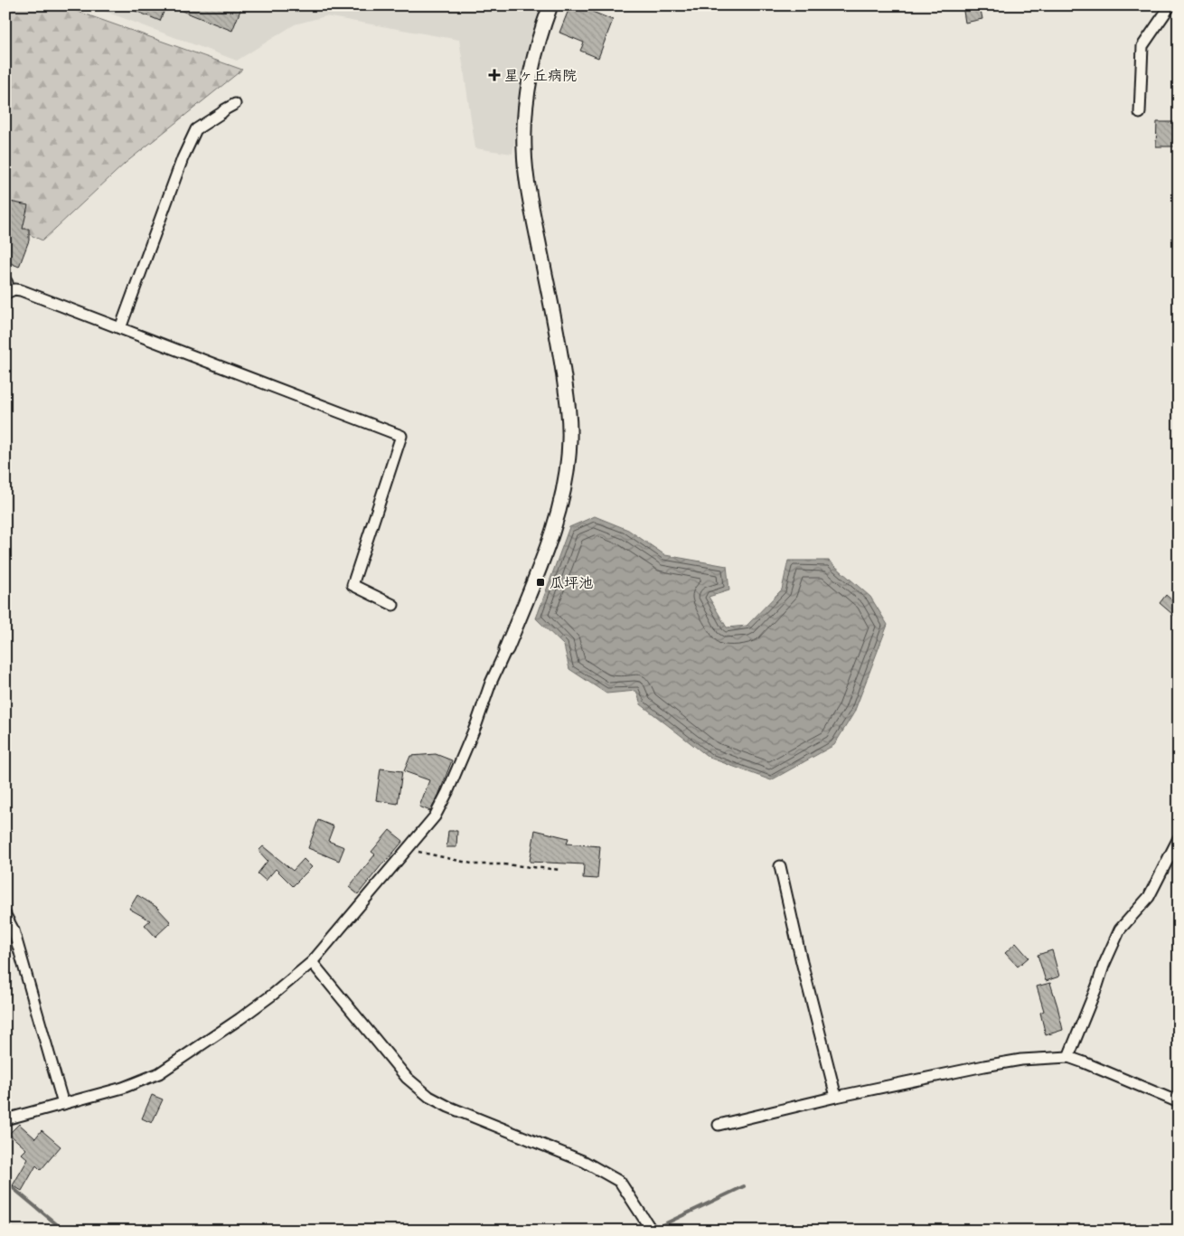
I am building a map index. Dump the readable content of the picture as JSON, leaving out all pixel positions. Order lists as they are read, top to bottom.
{
  "places": {
    "health": ["星ヶ丘病院"],
    "transit": ["瓜坪池"]
  }
}
